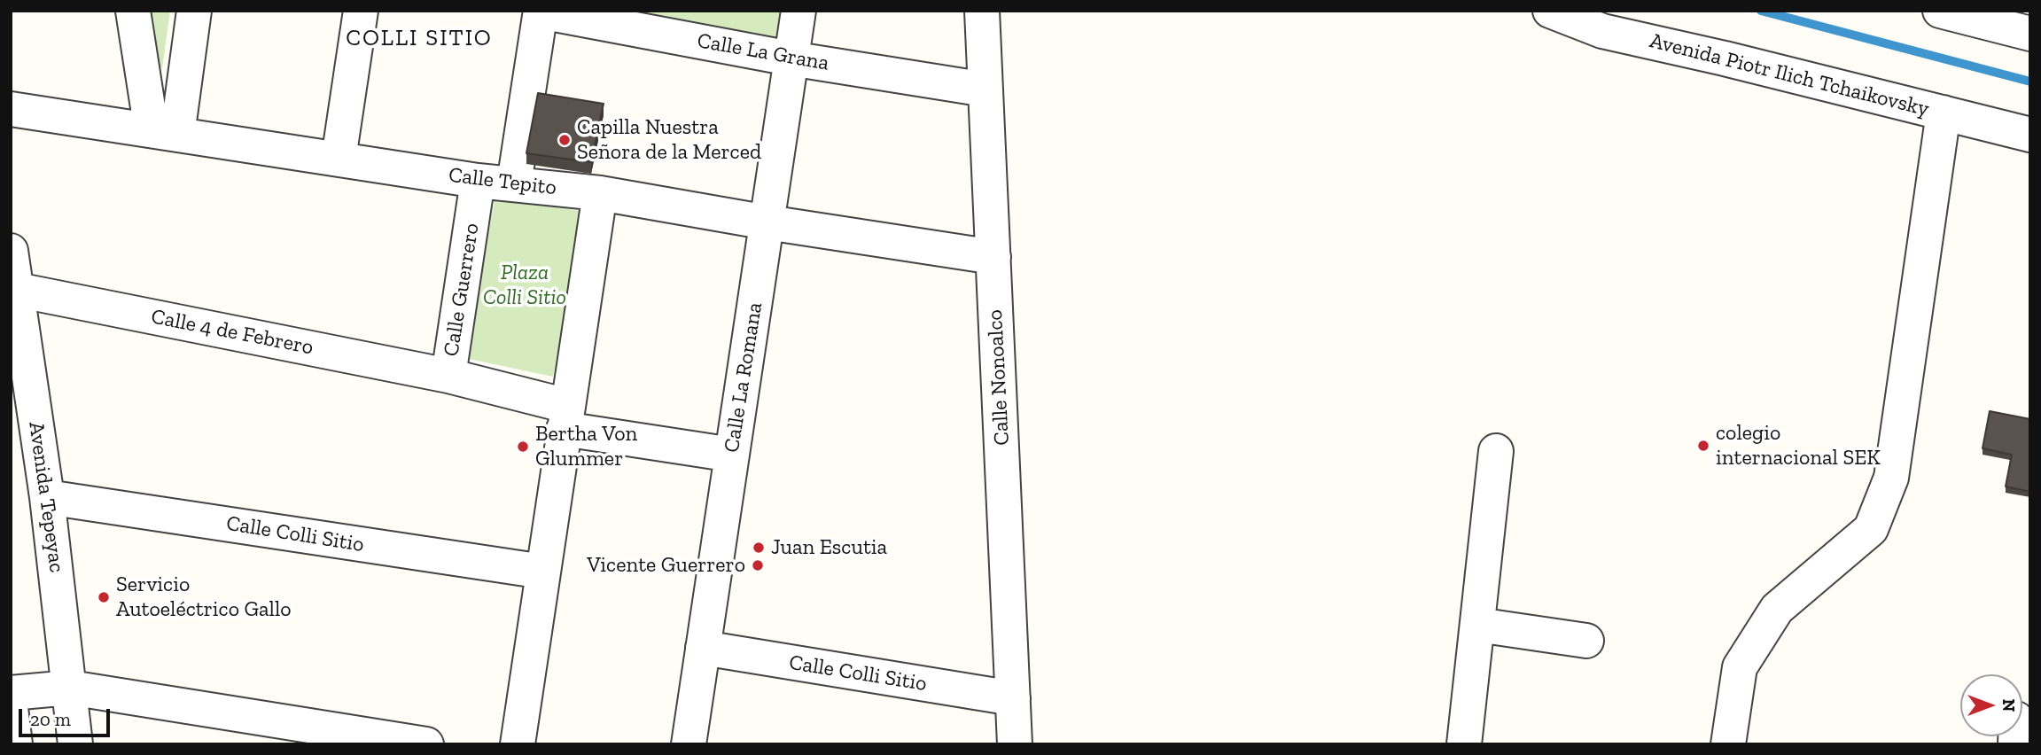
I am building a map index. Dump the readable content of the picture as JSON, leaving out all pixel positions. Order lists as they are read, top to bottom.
{
  "streets": {
    "street": [
      "Calle La Grana",
      "Avenida Piotr Ilich Tchaikovsky",
      "Calle Tepito",
      "Calle Guerrero",
      "Calle 4 de Febrero",
      "Calle La Romana",
      "Calle Nonoalco",
      "Avenida Tepeyac",
      "Calle Colli Sitio"
    ]
  },
  "crossings": [
    ["Calle La Grana", "Calle La Romana"],
    ["Calle La Grana", "Calle Nonoalco"],
    ["Calle Tepito", "Calle Guerrero"],
    ["Calle Tepito", "Calle La Romana"],
    ["Calle Tepito", "Calle Nonoalco"],
    ["Calle Guerrero", "Calle 4 de Febrero"],
    ["Calle 4 de Febrero", "Calle La Romana"],
    ["Calle 4 de Febrero", "Avenida Tepeyac"],
    ["Calle La Romana", "Calle Colli Sitio"],
    ["Calle Nonoalco", "Calle Colli Sitio"],
    ["Avenida Tepeyac", "Calle Colli Sitio"]
  ],
  "districts": ["COLLI SITIO"],
  "parks": ["Plaza Colli Sitio"],
  "places": [
    "Capilla Nuestra Señora de la Merced",
    "colegio internacional SEK",
    "Bertha Von Glummer",
    "Juan Escutia",
    "Vicente Guerrero",
    "Servicio Autoeléctrico Gallo"
  ],
  "scale_bar": "20 m",
  "north": "right"
}
